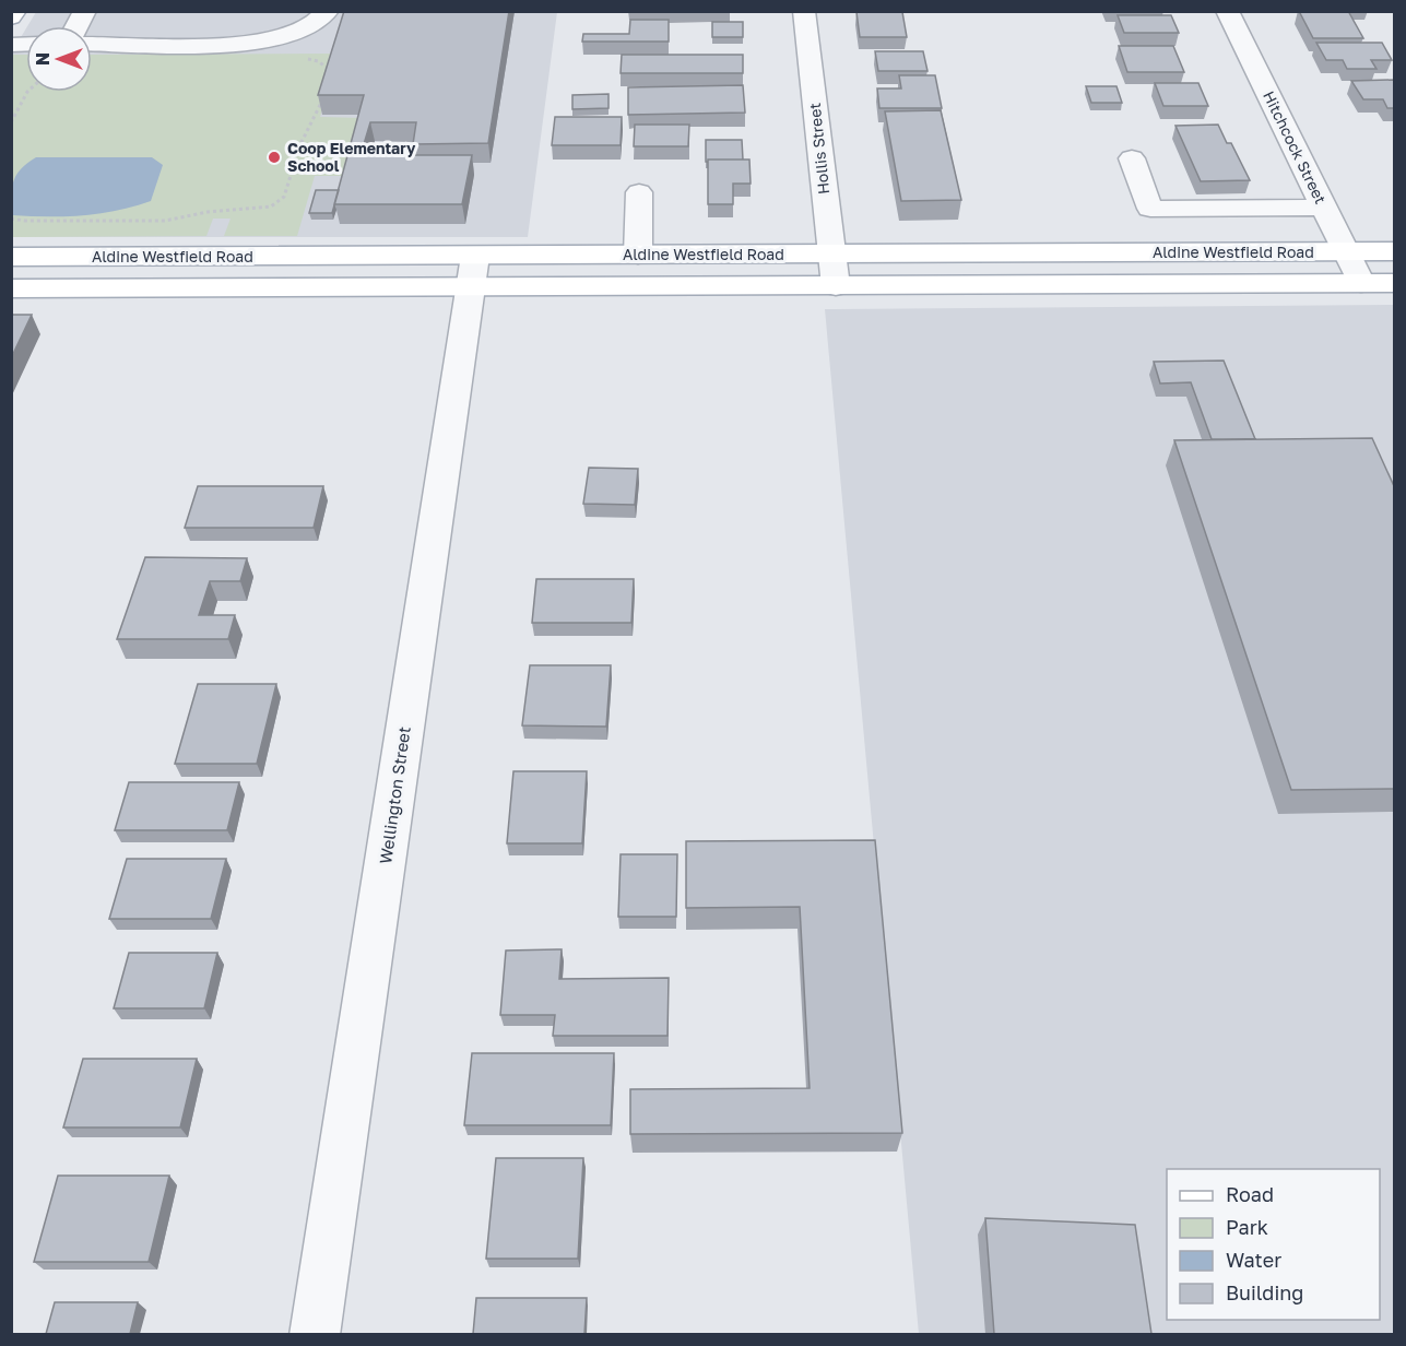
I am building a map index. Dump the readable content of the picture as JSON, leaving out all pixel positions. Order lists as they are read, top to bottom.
{
  "streets": {
    "main road": ["Aldine Westfield Road"],
    "street": ["Hitchcock Street", "Hollis Street", "Wellington Street"]
  },
  "crossings": [
    ["Hitchcock Street", "Aldine Westfield Road"],
    ["Hollis Street", "Aldine Westfield Road"],
    ["Aldine Westfield Road", "Wellington Street"]
  ],
  "places": ["Coop Elementary School"],
  "legend": [
    "Road",
    "Park",
    "Water",
    "Building"
  ],
  "north": "left"
}
